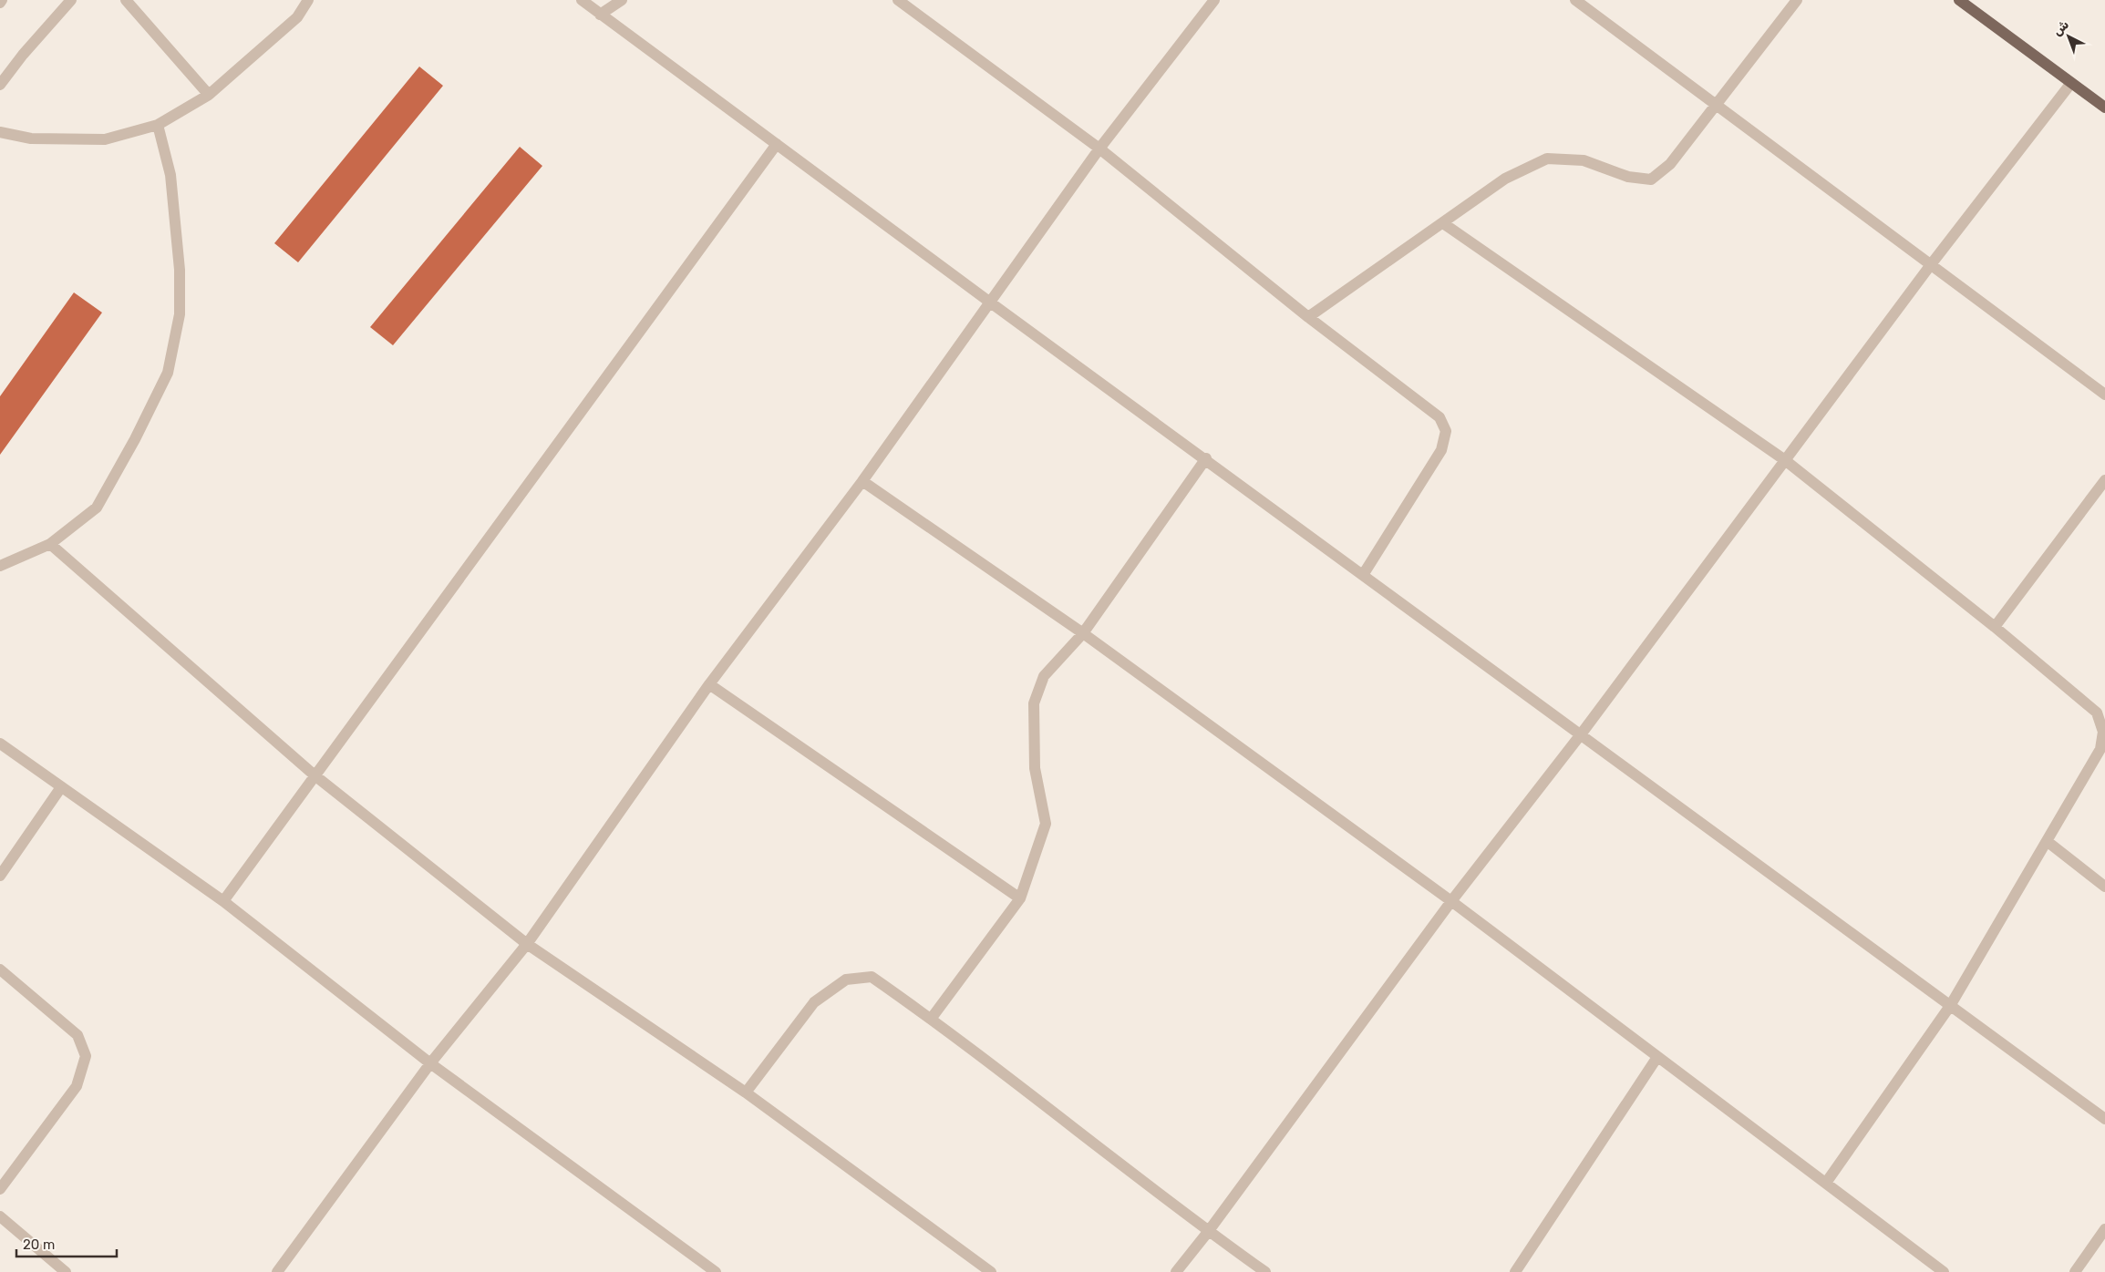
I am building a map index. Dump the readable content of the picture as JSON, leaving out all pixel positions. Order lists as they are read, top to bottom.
{
  "scale_bar": "20 m",
  "north": "top left"
}
